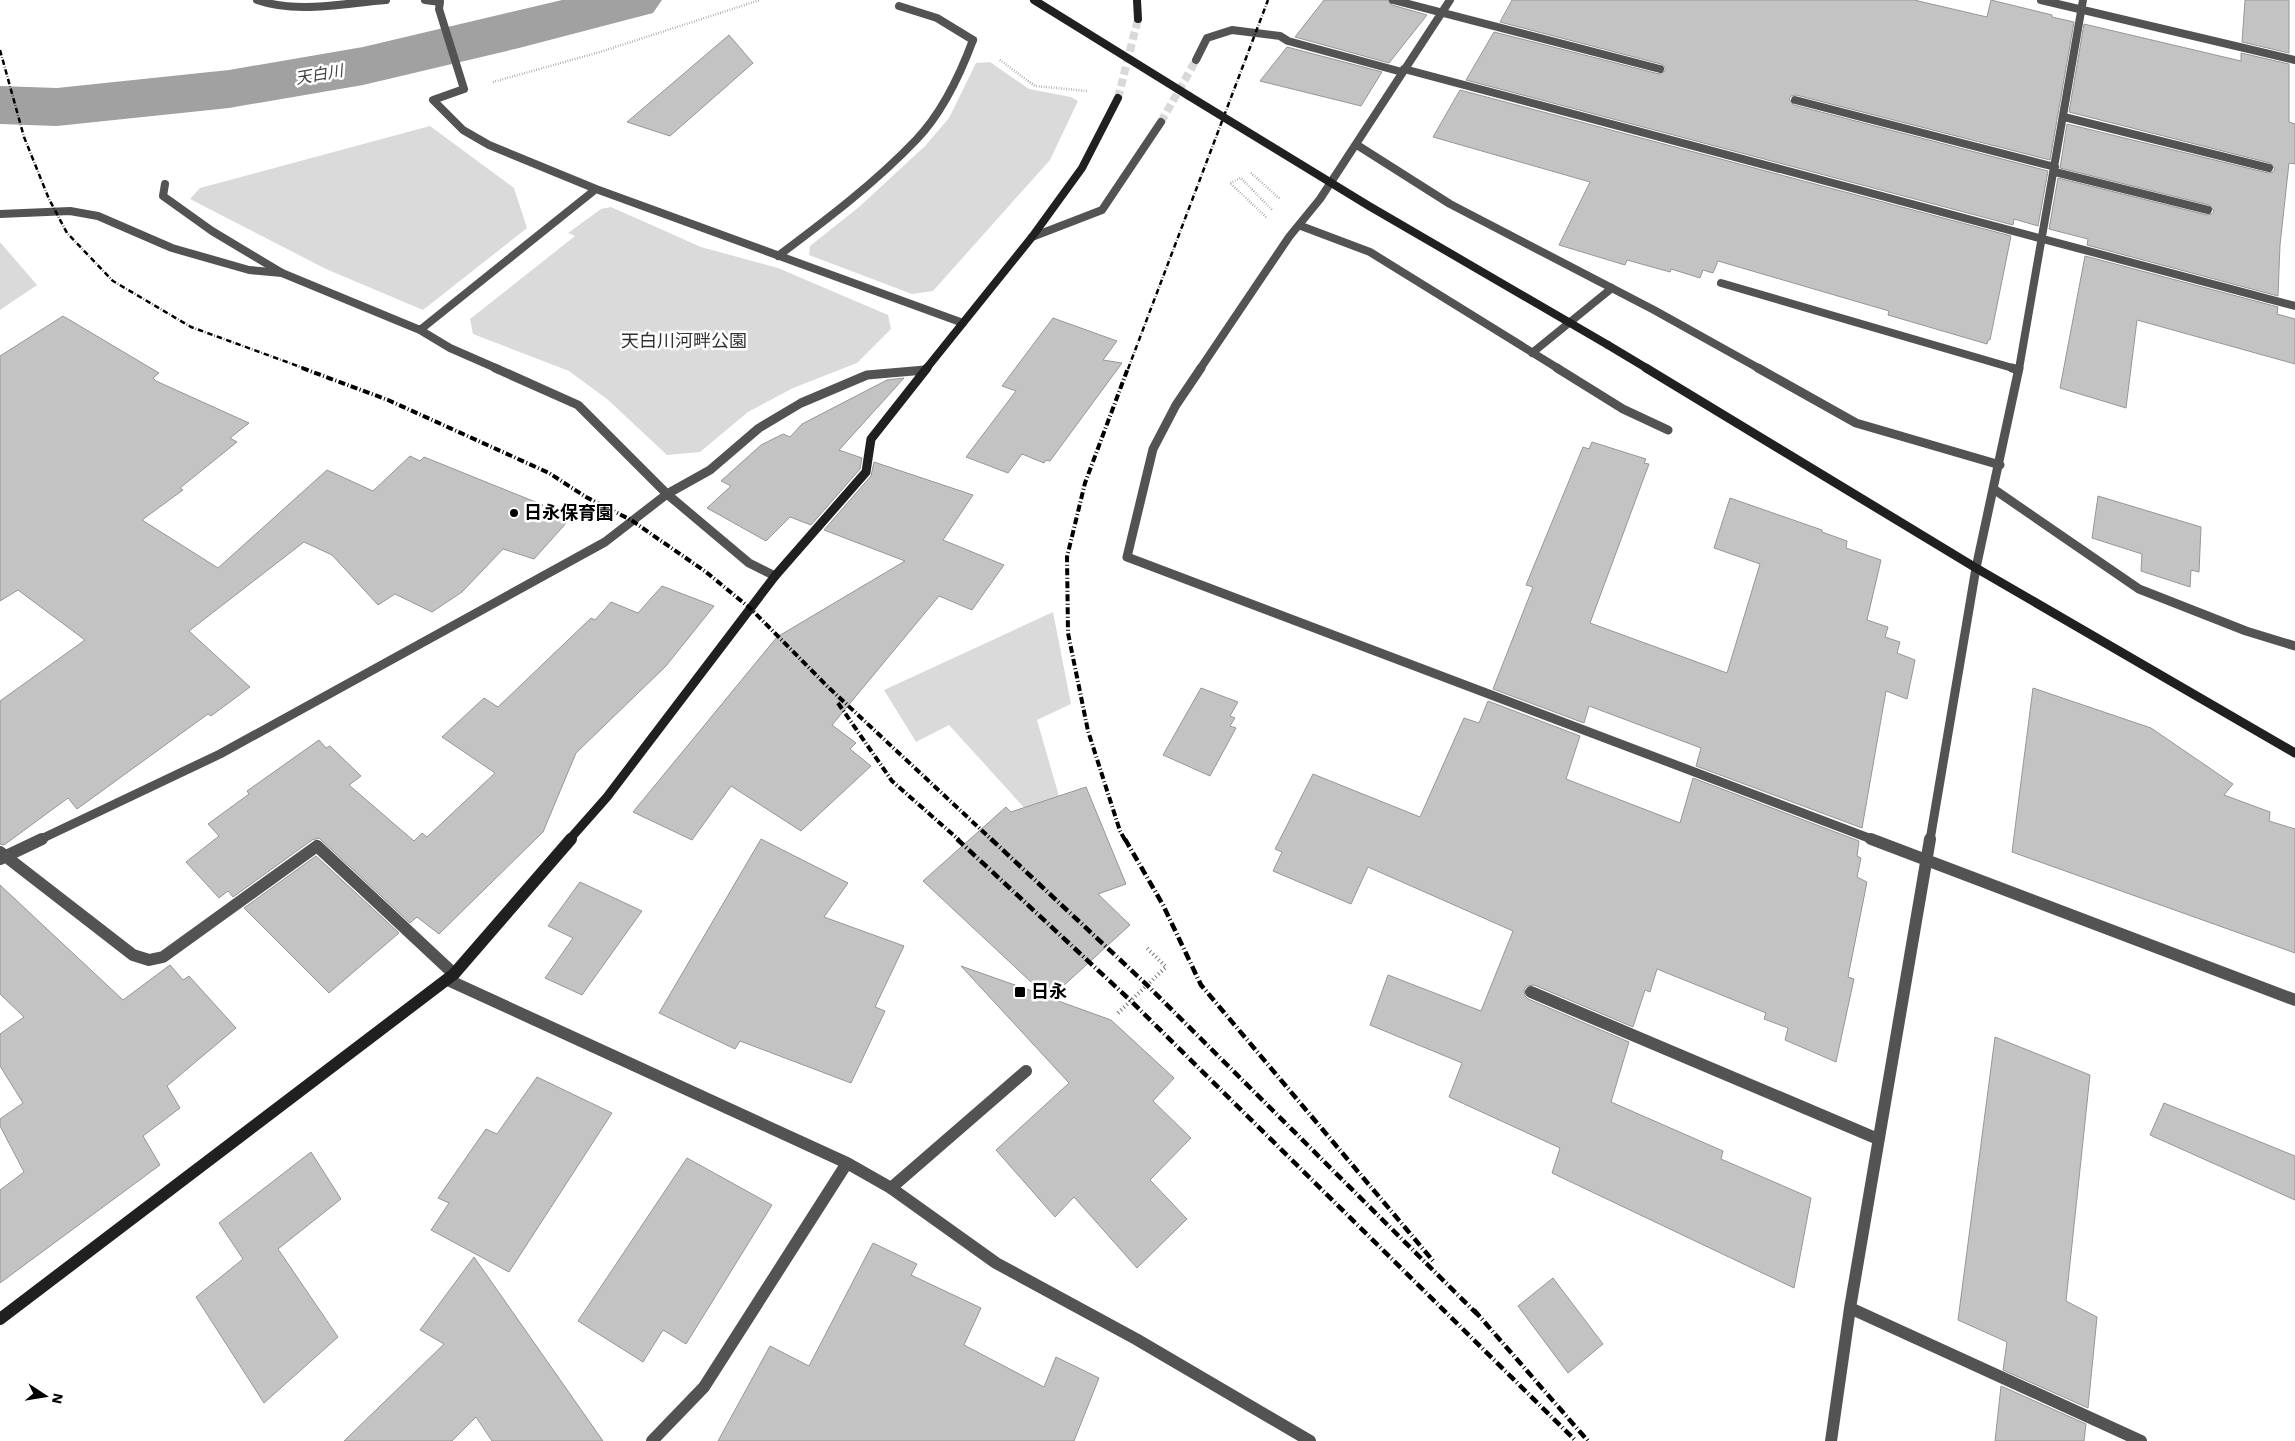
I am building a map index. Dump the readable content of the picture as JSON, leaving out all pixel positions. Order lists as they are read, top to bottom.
{
  "water": ["天白川"],
  "parks": ["天白川河畔公園"],
  "places": {
    "other": ["日永保育園"],
    "transit": ["日永"]
  },
  "north": "right"
}
